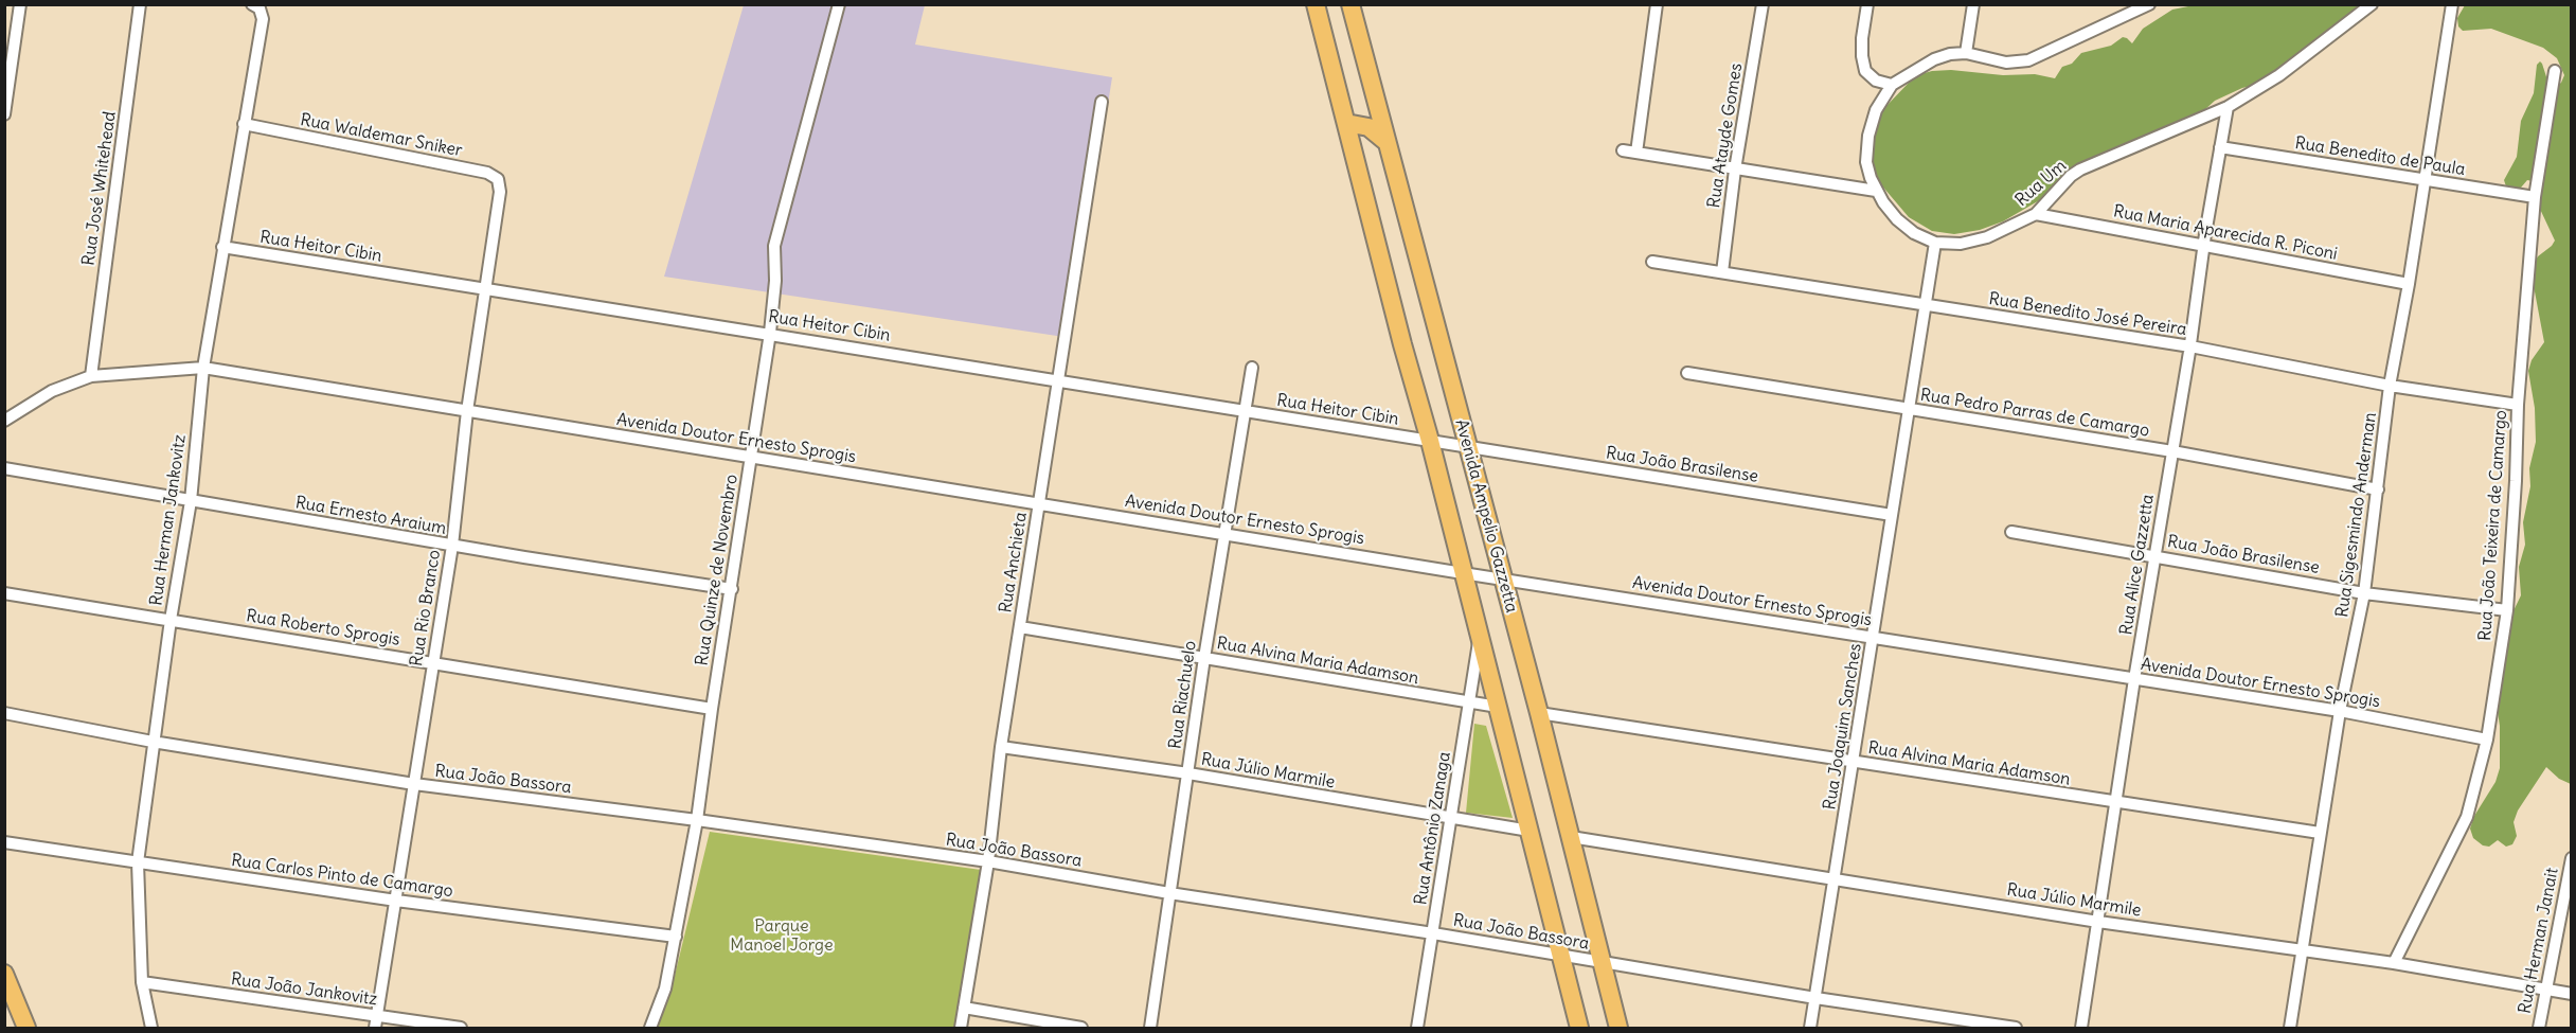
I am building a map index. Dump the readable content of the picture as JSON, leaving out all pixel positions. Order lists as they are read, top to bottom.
{
  "streets": {
    "main road": ["Avenida Ampelio Gazzetta"],
    "street": [
      "Rua Waldemar Sniker",
      "Rua Atayde Gomes",
      "Rua Benedito de Paula",
      "Rua Um",
      "Rua José Whitehead",
      "Rua Maria Aparecida R. Piconi",
      "Rua Heitor Cibin",
      "Rua Benedito José Pereira",
      "Rua Pedro Parras de Camargo",
      "Avenida Doutor Ernesto Sprogis",
      "Rua João Brasilense",
      "Rua Sigesmindo Anderman",
      "Rua Ernesto Araium",
      "Rua Herman Jankovitz",
      "Rua João Teixeira de Camargo",
      "Rua Anchieta",
      "Rua Alice Gazzetta",
      "Rua Quinze de Novembro",
      "Rua Rio Branco",
      "Rua Roberto Sprogis",
      "Rua Alvina Maria Adamson",
      "Rua Riachuelo",
      "Rua Joaquim Sanches",
      "Rua Júlio Marmile",
      "Rua João Bassora",
      "Rua Antônio Zanaga",
      "Rua Carlos Pinto de Camargo",
      "Rua Herman Janait",
      "Rua João Jankovitz"
    ]
  },
  "crossings": [
    ["Rua Waldemar Sniker", "Rua Herman Jankovitz"],
    ["Rua Waldemar Sniker", "Rua Rio Branco"],
    ["Rua Atayde Gomes", "Rua Benedito José Pereira"],
    ["Rua Benedito de Paula", "Rua Sigesmindo Anderman"],
    ["Rua Benedito de Paula", "Rua João Teixeira de Camargo"],
    ["Rua Benedito de Paula", "Rua Alice Gazzetta"],
    ["Rua Um", "Rua Maria Aparecida R. Piconi"],
    ["Rua Um", "Rua Alice Gazzetta"],
    ["Rua Um", "Rua Joaquim Sanches"],
    ["Rua José Whitehead", "Avenida Doutor Ernesto Sprogis"],
    ["Rua Maria Aparecida R. Piconi", "Rua Sigesmindo Anderman"],
    ["Rua Maria Aparecida R. Piconi", "Rua Alice Gazzetta"],
    ["Rua Heitor Cibin", "Rua João Brasilense"],
    ["Rua Heitor Cibin", "Avenida Ampelio Gazzetta"],
    ["Rua Heitor Cibin", "Rua Herman Jankovitz"],
    ["Rua Heitor Cibin", "Rua Anchieta"],
    ["Rua Heitor Cibin", "Rua Quinze de Novembro"],
    ["Rua Heitor Cibin", "Rua Rio Branco"],
    ["Rua Heitor Cibin", "Rua Riachuelo"],
    ["Rua Benedito José Pereira", "Rua Sigesmindo Anderman"],
    ["Rua Benedito José Pereira", "Rua João Teixeira de Camargo"],
    ["Rua Benedito José Pereira", "Rua Alice Gazzetta"],
    ["Rua Benedito José Pereira", "Rua Joaquim Sanches"],
    ["Rua Pedro Parras de Camargo", "Rua Sigesmindo Anderman"],
    ["Rua Pedro Parras de Camargo", "Rua Alice Gazzetta"],
    ["Rua Pedro Parras de Camargo", "Rua Joaquim Sanches"],
    ["Avenida Doutor Ernesto Sprogis", "Rua Sigesmindo Anderman"],
    ["Avenida Doutor Ernesto Sprogis", "Avenida Ampelio Gazzetta"],
    ["Avenida Doutor Ernesto Sprogis", "Rua Herman Jankovitz"],
    ["Avenida Doutor Ernesto Sprogis", "Rua João Teixeira de Camargo"],
    ["Avenida Doutor Ernesto Sprogis", "Rua Anchieta"],
    ["Avenida Doutor Ernesto Sprogis", "Rua Alice Gazzetta"],
    ["Avenida Doutor Ernesto Sprogis", "Rua Quinze de Novembro"],
    ["Avenida Doutor Ernesto Sprogis", "Rua Rio Branco"],
    ["Avenida Doutor Ernesto Sprogis", "Rua Riachuelo"],
    ["Avenida Doutor Ernesto Sprogis", "Rua Joaquim Sanches"],
    ["Rua João Brasilense", "Rua Sigesmindo Anderman"],
    ["Rua João Brasilense", "Avenida Ampelio Gazzetta"],
    ["Rua João Brasilense", "Rua João Teixeira de Camargo"],
    ["Rua João Brasilense", "Rua Alice Gazzetta"],
    ["Rua João Brasilense", "Rua Joaquim Sanches"],
    ["Rua Sigesmindo Anderman", "Rua Alvina Maria Adamson"],
    ["Rua Sigesmindo Anderman", "Rua Júlio Marmile"],
    ["Rua Ernesto Araium", "Rua Herman Jankovitz"],
    ["Rua Ernesto Araium", "Rua Quinze de Novembro"],
    ["Rua Ernesto Araium", "Rua Rio Branco"],
    ["Avenida Ampelio Gazzetta", "Rua Alvina Maria Adamson"],
    ["Avenida Ampelio Gazzetta", "Rua Júlio Marmile"],
    ["Avenida Ampelio Gazzetta", "Rua João Bassora"],
    ["Avenida Ampelio Gazzetta", "Rua Antônio Zanaga"],
    ["Rua Herman Jankovitz", "Rua Roberto Sprogis"],
    ["Rua Herman Jankovitz", "Rua João Bassora"],
    ["Rua Herman Jankovitz", "Rua Carlos Pinto de Camargo"],
    ["Rua Herman Jankovitz", "Rua João Jankovitz"],
    ["Rua João Teixeira de Camargo", "Rua Júlio Marmile"],
    ["Rua Anchieta", "Rua Alvina Maria Adamson"],
    ["Rua Anchieta", "Rua Júlio Marmile"],
    ["Rua Anchieta", "Rua João Bassora"],
    ["Rua Alice Gazzetta", "Rua Alvina Maria Adamson"],
    ["Rua Alice Gazzetta", "Rua Júlio Marmile"],
    ["Rua Quinze de Novembro", "Rua Roberto Sprogis"],
    ["Rua Quinze de Novembro", "Rua João Bassora"],
    ["Rua Quinze de Novembro", "Rua Carlos Pinto de Camargo"],
    ["Rua Rio Branco", "Rua Roberto Sprogis"],
    ["Rua Rio Branco", "Rua João Bassora"],
    ["Rua Rio Branco", "Rua Carlos Pinto de Camargo"],
    ["Rua Rio Branco", "Rua João Jankovitz"],
    ["Rua Alvina Maria Adamson", "Rua Riachuelo"],
    ["Rua Alvina Maria Adamson", "Rua Joaquim Sanches"],
    ["Rua Alvina Maria Adamson", "Rua Antônio Zanaga"],
    ["Rua Riachuelo", "Rua Júlio Marmile"],
    ["Rua Riachuelo", "Rua João Bassora"],
    ["Rua Joaquim Sanches", "Rua Júlio Marmile"],
    ["Rua Joaquim Sanches", "Rua João Bassora"],
    ["Rua Júlio Marmile", "Rua Antônio Zanaga"],
    ["Rua Júlio Marmile", "Rua Herman Janait"],
    ["Rua João Bassora", "Rua Antônio Zanaga"]
  ],
  "parks": ["Parque Manoel Jorge"]
}
